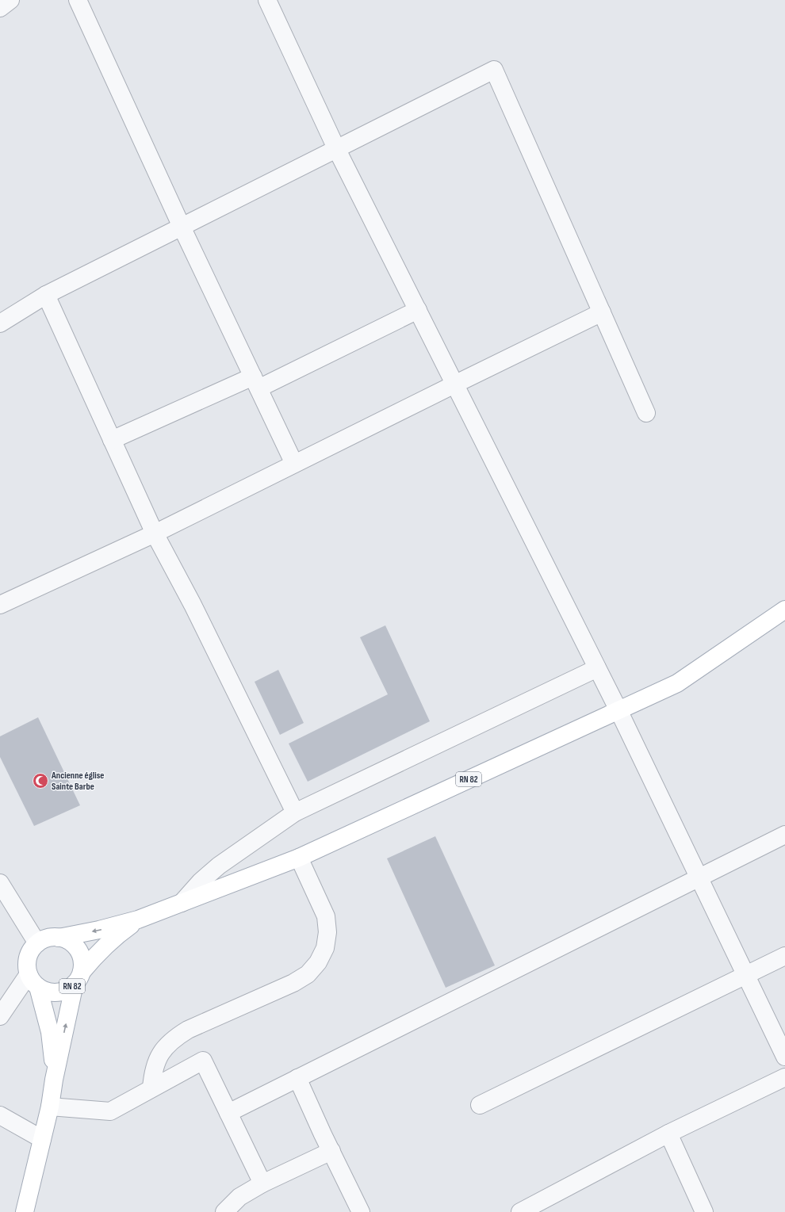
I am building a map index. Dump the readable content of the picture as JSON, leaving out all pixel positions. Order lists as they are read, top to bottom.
{
  "streets": {
    "main road": ["RN 82"]
  },
  "places": {
    "mosque": ["Ancienne église Sainte Barbe"]
  }
}
